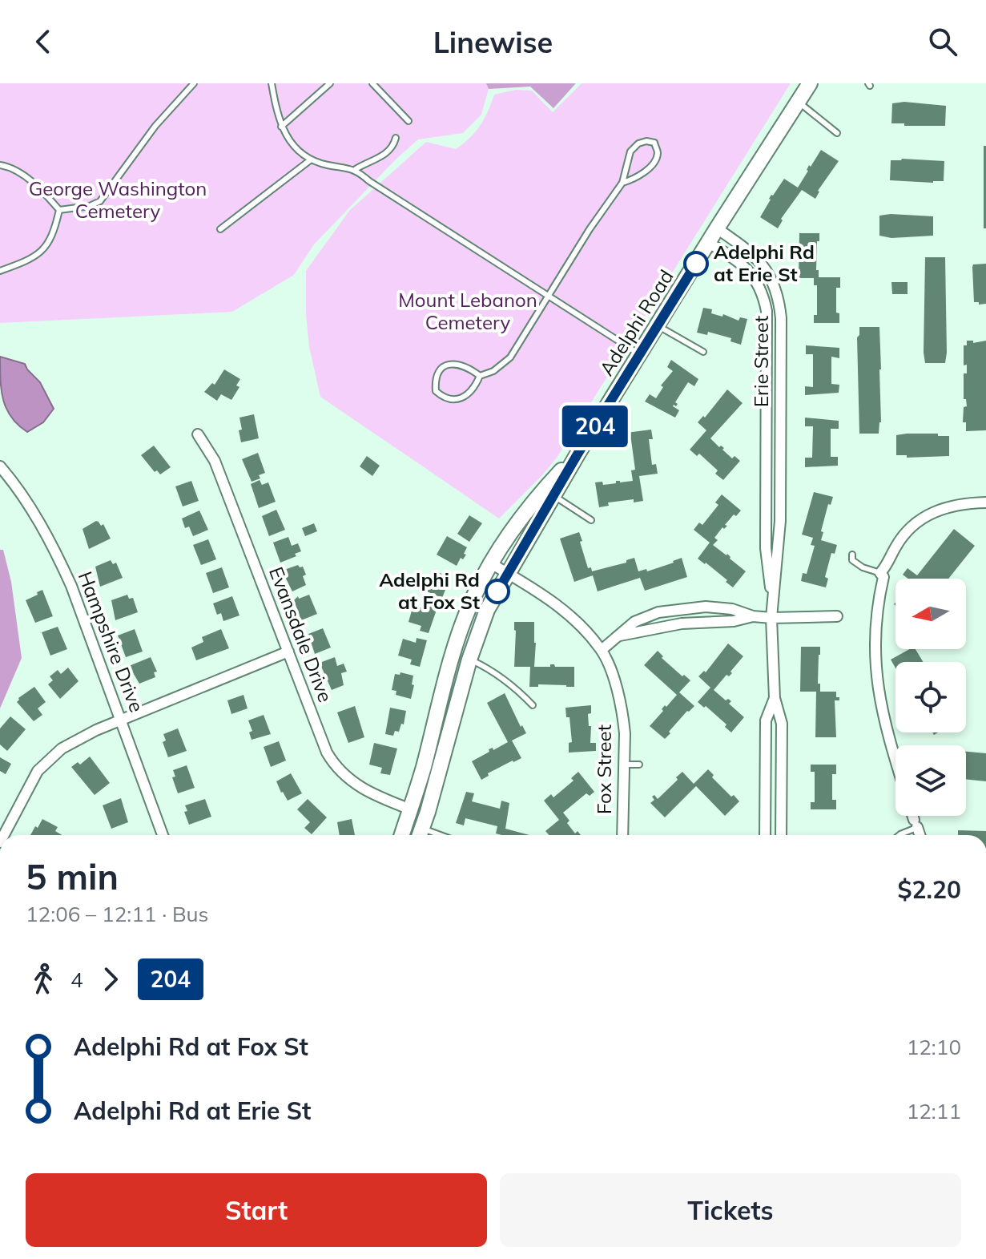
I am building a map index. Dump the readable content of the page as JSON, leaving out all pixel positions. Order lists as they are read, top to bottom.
{
  "streets": {
    "main road": ["Adelphi Road"],
    "street": [
      "Erie Street",
      "Evansdale Drive",
      "Hampshire Drive",
      "Fox Street"
    ]
  },
  "crossings": [
    ["Adelphi Road", "Erie Street"],
    ["Adelphi Road", "Evansdale Drive"],
    ["Adelphi Road", "Fox Street"]
  ],
  "parks": ["George Washington Cemetery", "Mount Lebanon Cemetery"],
  "places": ["Adelphi Rd at Erie St", "Adelphi Rd at Fox St"],
  "lines": ["bus line 204"],
  "north": "left",
  "page": {
    "header": "Linewise",
    "on_map": "204",
    "heading": ["5 min", "12:06 – 12:11 · Bus", "$2.20"],
    "legs": ["4", "204"],
    "list": [
      {
        "name": "Adelphi Rd at Fox St",
        "value": "12:10"
      },
      {
        "name": "Adelphi Rd at Erie St",
        "value": "12:11"
      }
    ],
    "buttons": ["Start", "Tickets"]
  }
}
